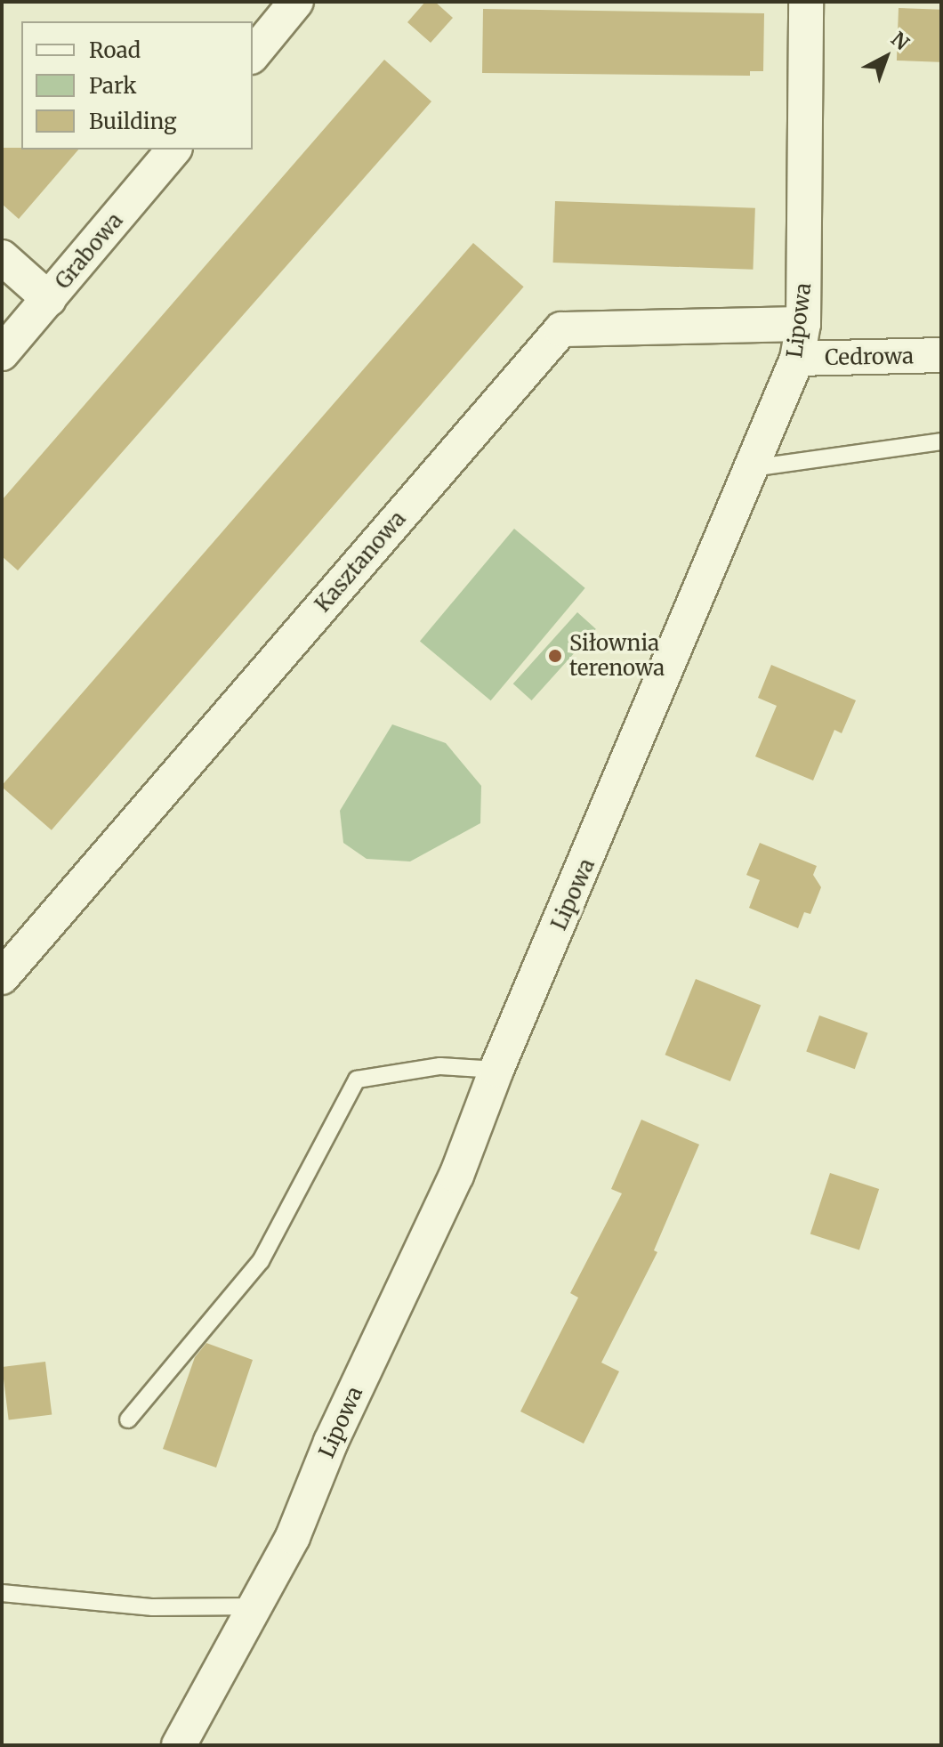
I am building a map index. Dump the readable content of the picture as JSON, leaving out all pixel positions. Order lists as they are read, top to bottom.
{
  "streets": {
    "street": [
      "Grabowa",
      "Lipowa",
      "Cedrowa",
      "Kasztanowa"
    ]
  },
  "crossings": [
    ["Lipowa", "Cedrowa"],
    ["Lipowa", "Kasztanowa"]
  ],
  "places": ["Siłownia terenowa"],
  "legend": ["Road", "Park", "Building"],
  "north": "top right"
}
